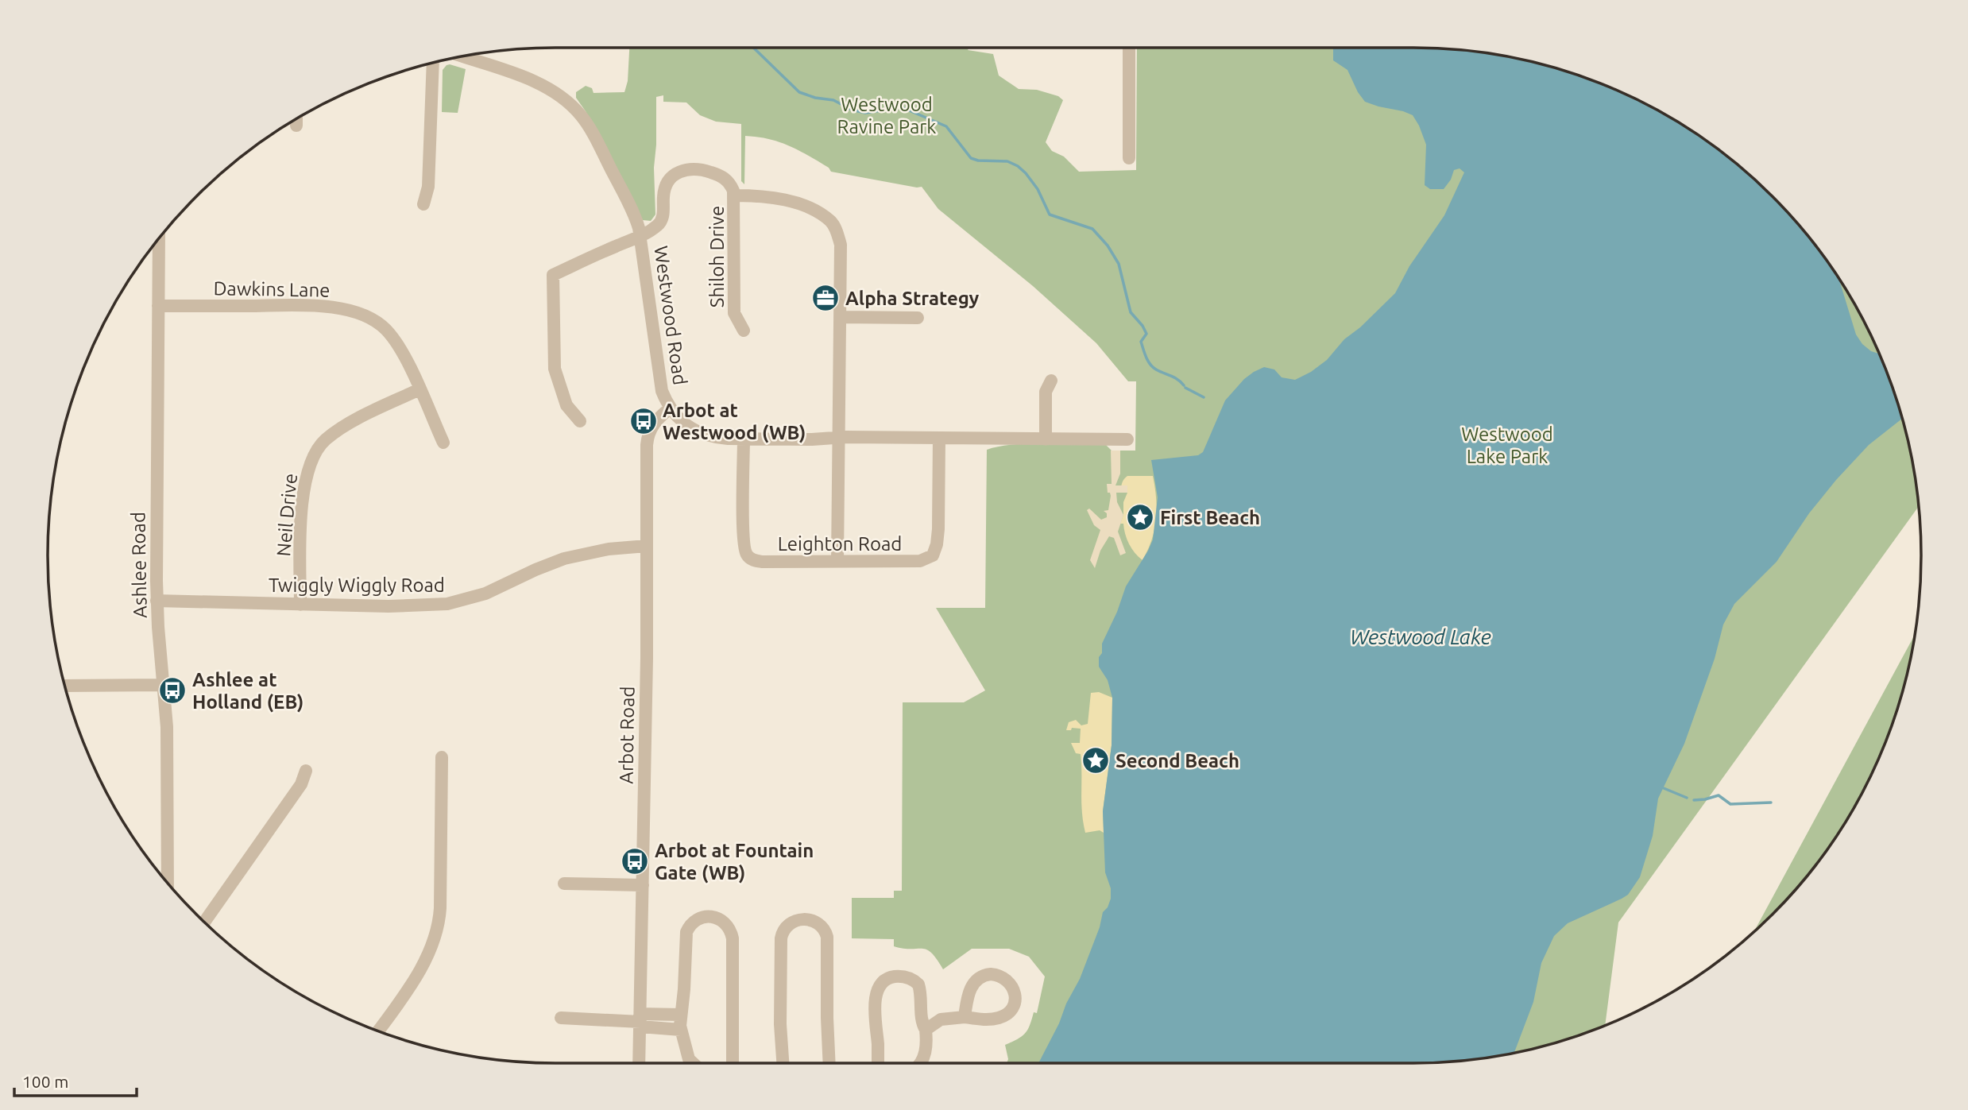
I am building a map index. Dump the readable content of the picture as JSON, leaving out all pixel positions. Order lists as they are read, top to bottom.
{
  "streets": {
    "street": [
      "Shiloh Drive",
      "Dawkins Lane",
      "Westwood Road",
      "Neil Drive",
      "Leighton Road",
      "Ashlee Road",
      "Twiggly Wiggly Road",
      "Arbot Road"
    ]
  },
  "crossings": [
    ["Shiloh Drive", "Westwood Road"],
    ["Dawkins Lane", "Neil Drive"],
    ["Dawkins Lane", "Ashlee Road"],
    ["Westwood Road", "Leighton Road"],
    ["Westwood Road", "Arbot Road"],
    ["Neil Drive", "Twiggly Wiggly Road"],
    ["Ashlee Road", "Twiggly Wiggly Road"],
    ["Twiggly Wiggly Road", "Arbot Road"]
  ],
  "water": ["Westwood Lake"],
  "parks": ["Westwood Ravine Park", "Westwood Lake Park"],
  "places": {
    "office": ["Alpha Strategy"],
    "bus stop": ["Arbot at Westwood (WB)", "Ashlee at Holland (EB)", "Arbot at Fountain Gate (WB)"],
    "place": ["First Beach", "Second Beach"]
  },
  "scale_bar": "100 m"
}
